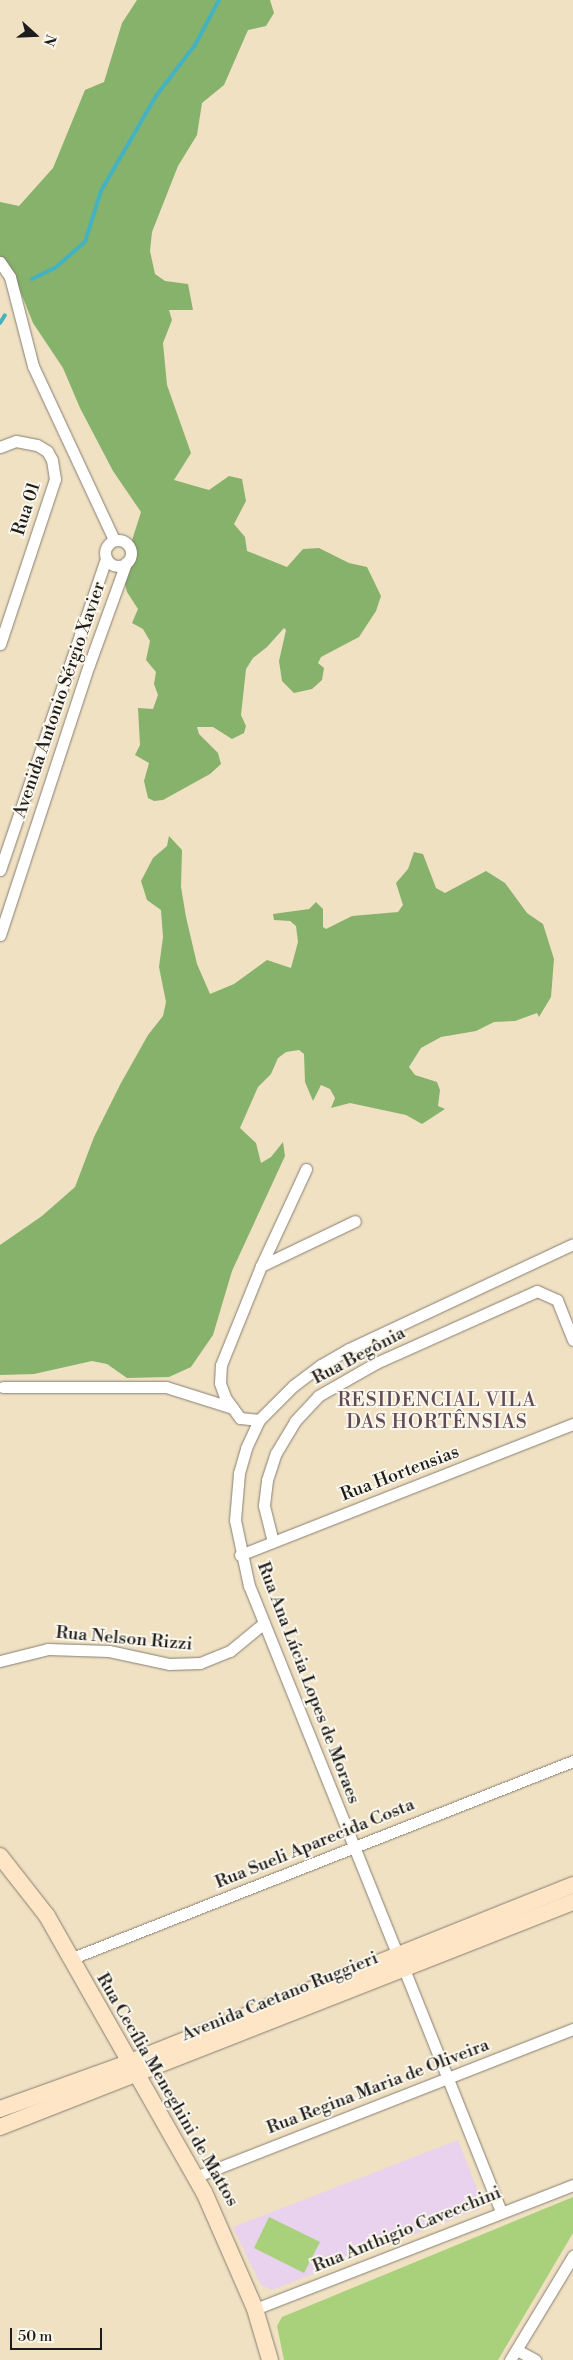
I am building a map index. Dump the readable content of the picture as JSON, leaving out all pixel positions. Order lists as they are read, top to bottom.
{
  "streets": {
    "main road": ["Avenida Caetano Ruggieri", "Rua Cecília Meneghini de Mattos"],
    "street": [
      "Rua 01",
      "Avenida Antonio Sérgio Xavier",
      "Rua Begônia",
      "Rua Hortensias",
      "Rua Nelson Rizzi",
      "Rua Ana Lúcia Lopes de Moraes",
      "Rua Sueli Aparecida Costa",
      "Rua Regina Maria de Oliveira",
      "Rua Anthigio Cavecchini"
    ]
  },
  "crossings": [
    ["Rua Begônia", "Rua Hortensias"],
    ["Rua Hortensias", "Rua Ana Lúcia Lopes de Moraes"],
    ["Rua Nelson Rizzi", "Rua Ana Lúcia Lopes de Moraes"],
    ["Rua Ana Lúcia Lopes de Moraes", "Rua Sueli Aparecida Costa"],
    ["Rua Ana Lúcia Lopes de Moraes", "Avenida Caetano Ruggieri"],
    ["Rua Ana Lúcia Lopes de Moraes", "Rua Regina Maria de Oliveira"],
    ["Rua Ana Lúcia Lopes de Moraes", "Rua Anthigio Cavecchini"],
    ["Rua Sueli Aparecida Costa", "Rua Cecília Meneghini de Mattos"],
    ["Avenida Caetano Ruggieri", "Rua Cecília Meneghini de Mattos"],
    ["Rua Regina Maria de Oliveira", "Rua Cecília Meneghini de Mattos"],
    ["Rua Cecília Meneghini de Mattos", "Rua Anthigio Cavecchini"]
  ],
  "districts": ["RESIDENCIAL VILA DAS HORTÊNSIAS"],
  "scale_bar": "50 m",
  "north": "right"
}
